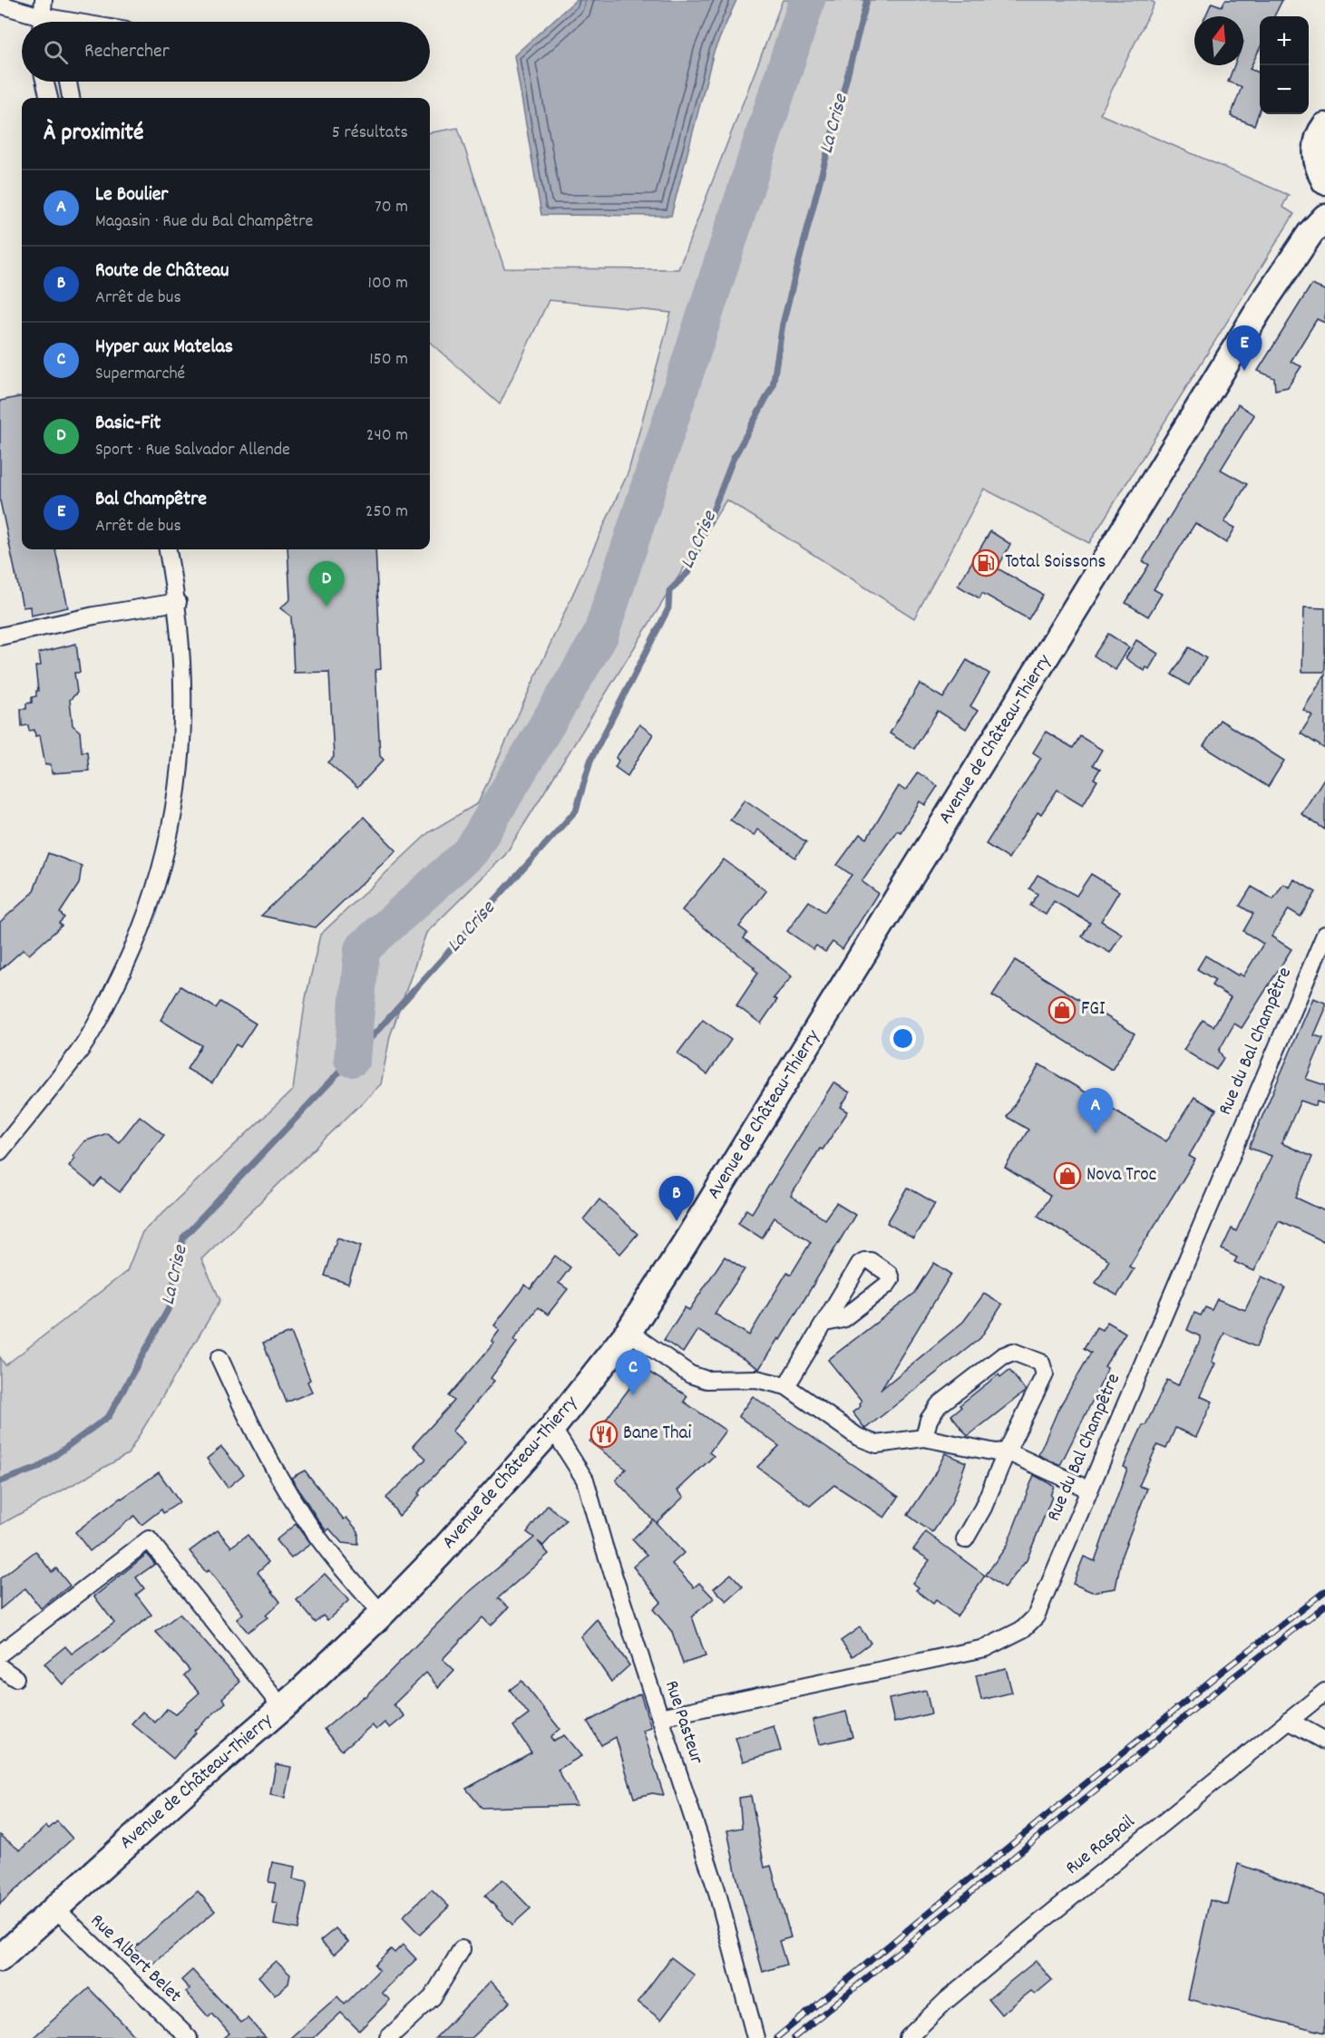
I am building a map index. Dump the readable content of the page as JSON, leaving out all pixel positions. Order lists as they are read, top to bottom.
{
  "streets": {
    "main road": ["Avenue de Château-Thierry"],
    "street": [
      "Rue du Bal Champêtre",
      "Rue Pasteur",
      "Rue Raspail",
      "Rue Albert Belet"
    ]
  },
  "crossings": [
    ["Avenue de Château-Thierry", "Rue Pasteur"],
    ["Avenue de Château-Thierry", "Rue Albert Belet"],
    ["Rue du Bal Champêtre", "Rue Pasteur"]
  ],
  "water": ["La Crise"],
  "places": {
    "fuel station": ["Total Soissons"],
    "shop": ["FGI", "Nova Troc"],
    "restaurant": ["Bane Thai"]
  },
  "north": "top",
  "page": {
    "map_buttons": ["+", "−"],
    "search": "Rechercher",
    "heading": ["À proximité", "5 résultats"],
    "list": [
      {
        "mark": "A",
        "name": "Le Boulier",
        "note": "Magasin · Rue du Bal Champêtre",
        "value": "70 m"
      },
      {
        "mark": "B",
        "name": "Route de Château",
        "note": "Arrêt de bus",
        "value": "100 m"
      },
      {
        "mark": "C",
        "name": "Hyper aux Matelas",
        "note": "Supermarché",
        "value": "150 m"
      },
      {
        "mark": "D",
        "name": "Basic-Fit",
        "note": "Sport · Rue Salvador Allende",
        "value": "240 m"
      },
      {
        "mark": "E",
        "name": "Bal Champêtre",
        "note": "Arrêt de bus",
        "value": "250 m"
      }
    ],
    "pins": [
      "E",
      "D",
      "A",
      "B",
      "C"
    ]
  }
}
